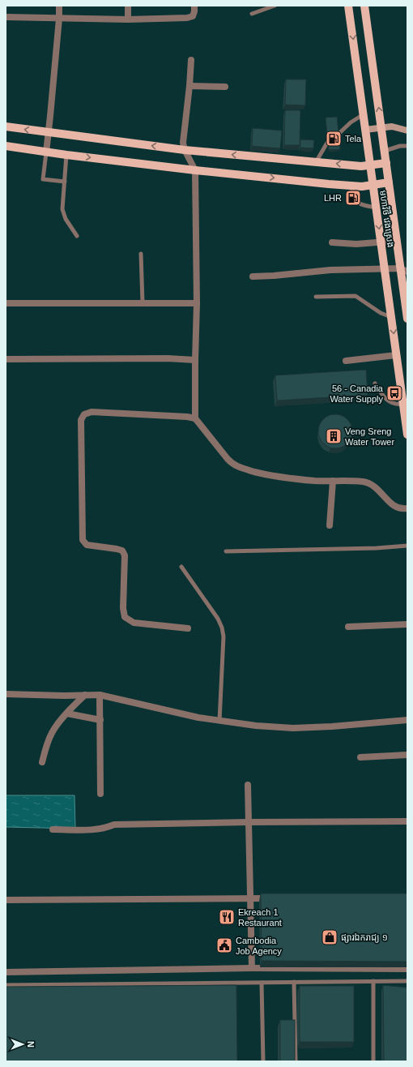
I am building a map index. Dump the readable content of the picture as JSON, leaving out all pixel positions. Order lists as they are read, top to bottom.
{
  "streets": {
    "main road": ["មហាវិថី វេងស្រេង"]
  },
  "places": {
    "fuel station": ["Tela", "LHR"],
    "bus stop": ["56 - Canadia Water Supply"],
    "building": ["Veng Sreng Water Tower"],
    "restaurant": ["Ekreach 1 Restaurant"],
    "shop": ["ផ្សារឯករាជ្យ ១"],
    "public building": ["Cambodia Job Agency"]
  },
  "north": "right"
}
